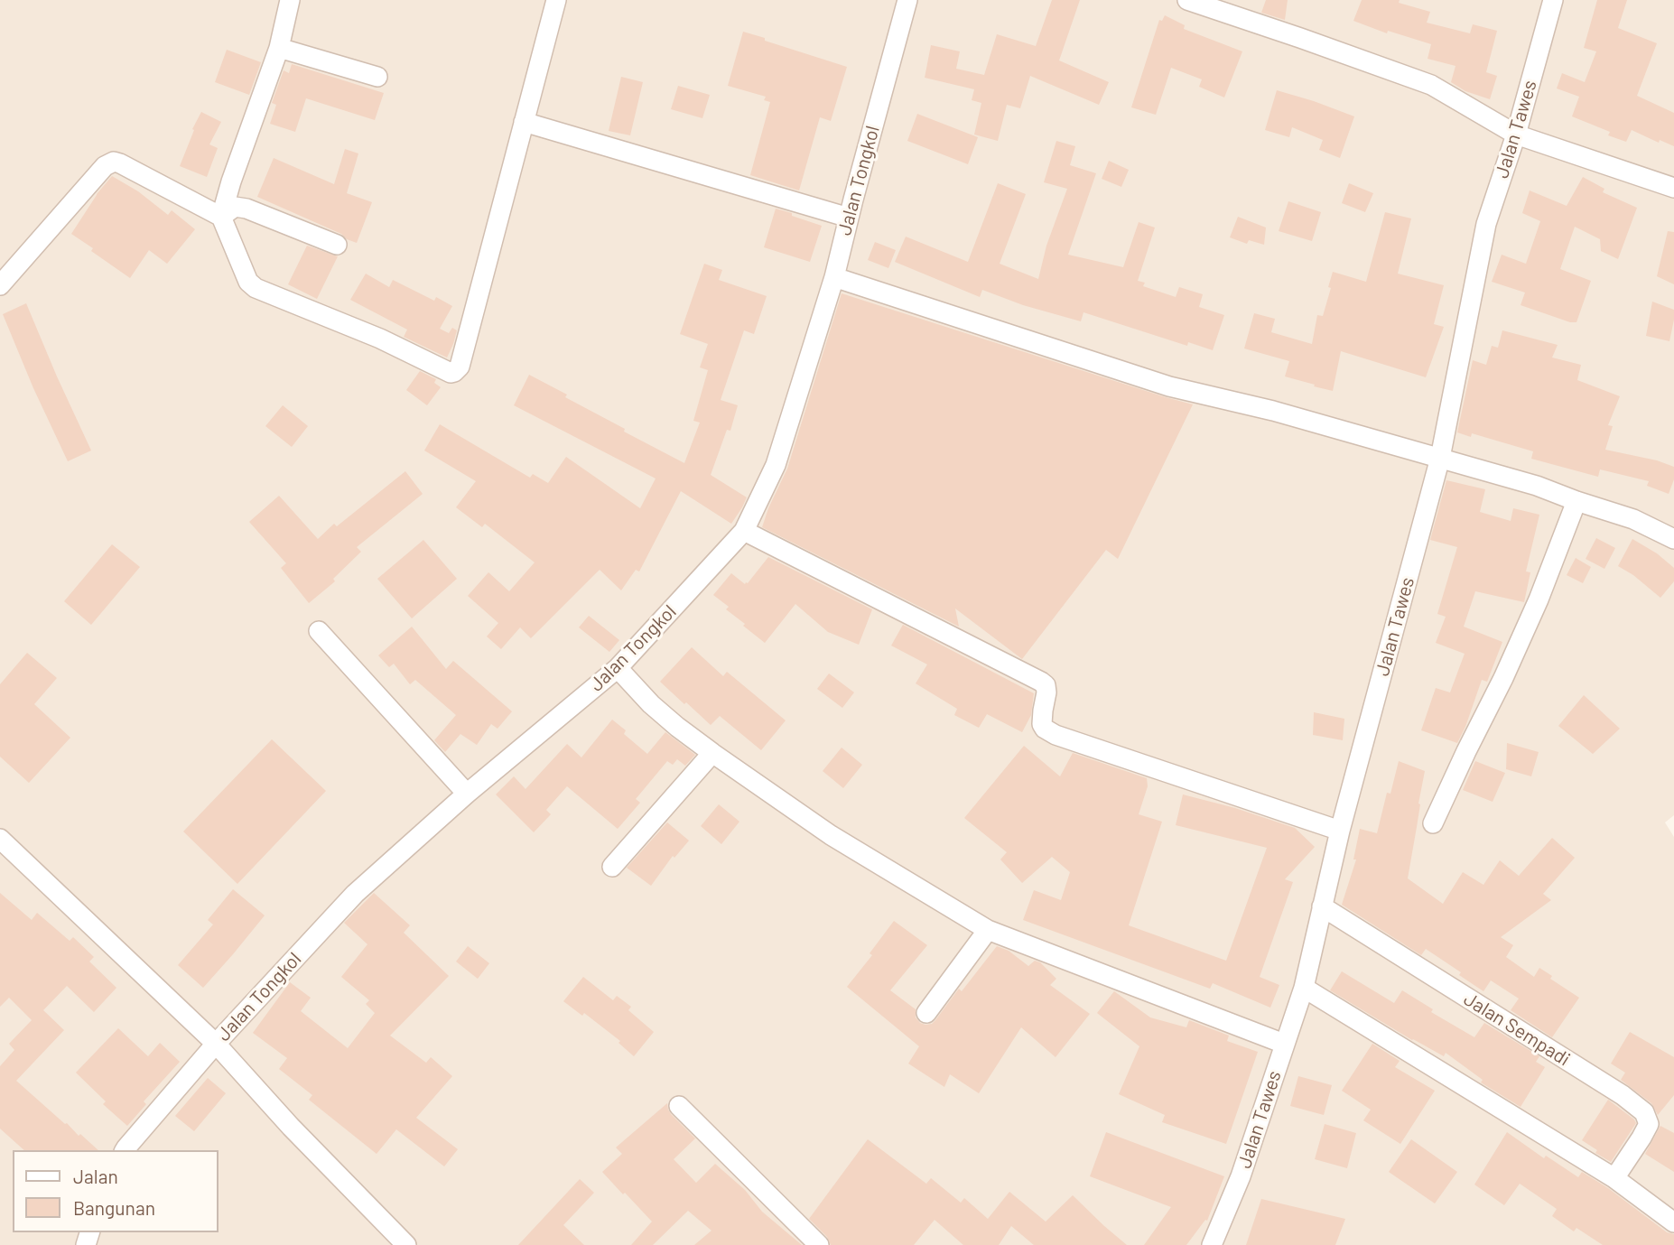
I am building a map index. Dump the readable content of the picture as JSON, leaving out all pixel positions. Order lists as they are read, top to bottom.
{
  "streets": {
    "street": ["Jalan Tawes", "Jalan Tongkol", "Jalan Sempadi"]
  },
  "crossings": [
    ["Jalan Tawes", "Jalan Sempadi"]
  ],
  "legend": ["Jalan", "Bangunan"]
}
